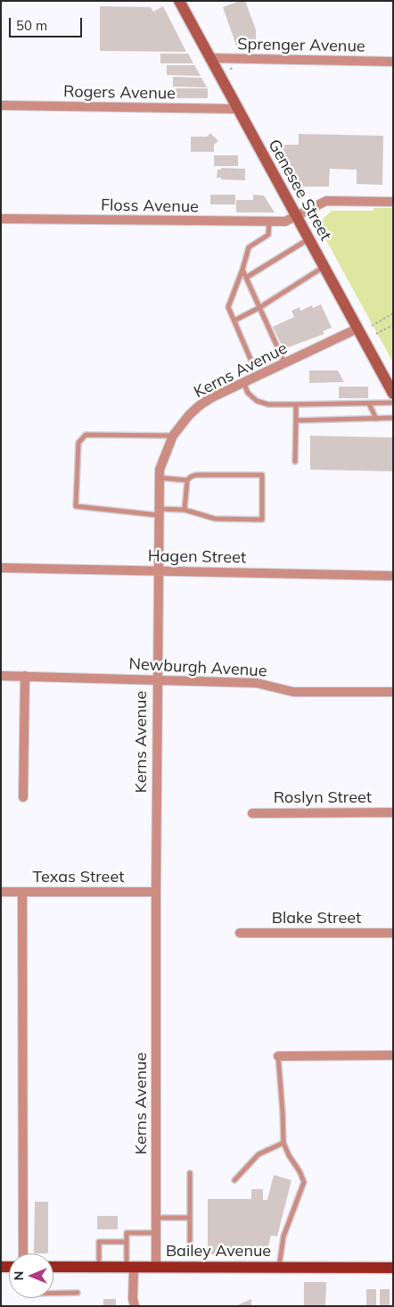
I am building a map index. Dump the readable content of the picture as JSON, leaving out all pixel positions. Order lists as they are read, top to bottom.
{
  "streets": {
    "main road": ["Genesee Street", "Bailey Avenue"],
    "street": [
      "Sprenger Avenue",
      "Rogers Avenue",
      "Floss Avenue",
      "Kerns Avenue",
      "Hagen Street",
      "Newburgh Avenue",
      "Roslyn Street",
      "Texas Street",
      "Blake Street"
    ]
  },
  "crossings": [
    ["Sprenger Avenue", "Genesee Street"],
    ["Rogers Avenue", "Genesee Street"],
    ["Genesee Street", "Floss Avenue"],
    ["Genesee Street", "Kerns Avenue"],
    ["Kerns Avenue", "Hagen Street"],
    ["Kerns Avenue", "Newburgh Avenue"],
    ["Kerns Avenue", "Texas Street"],
    ["Kerns Avenue", "Bailey Avenue"]
  ],
  "scale_bar": "50 m",
  "north": "left"
}
